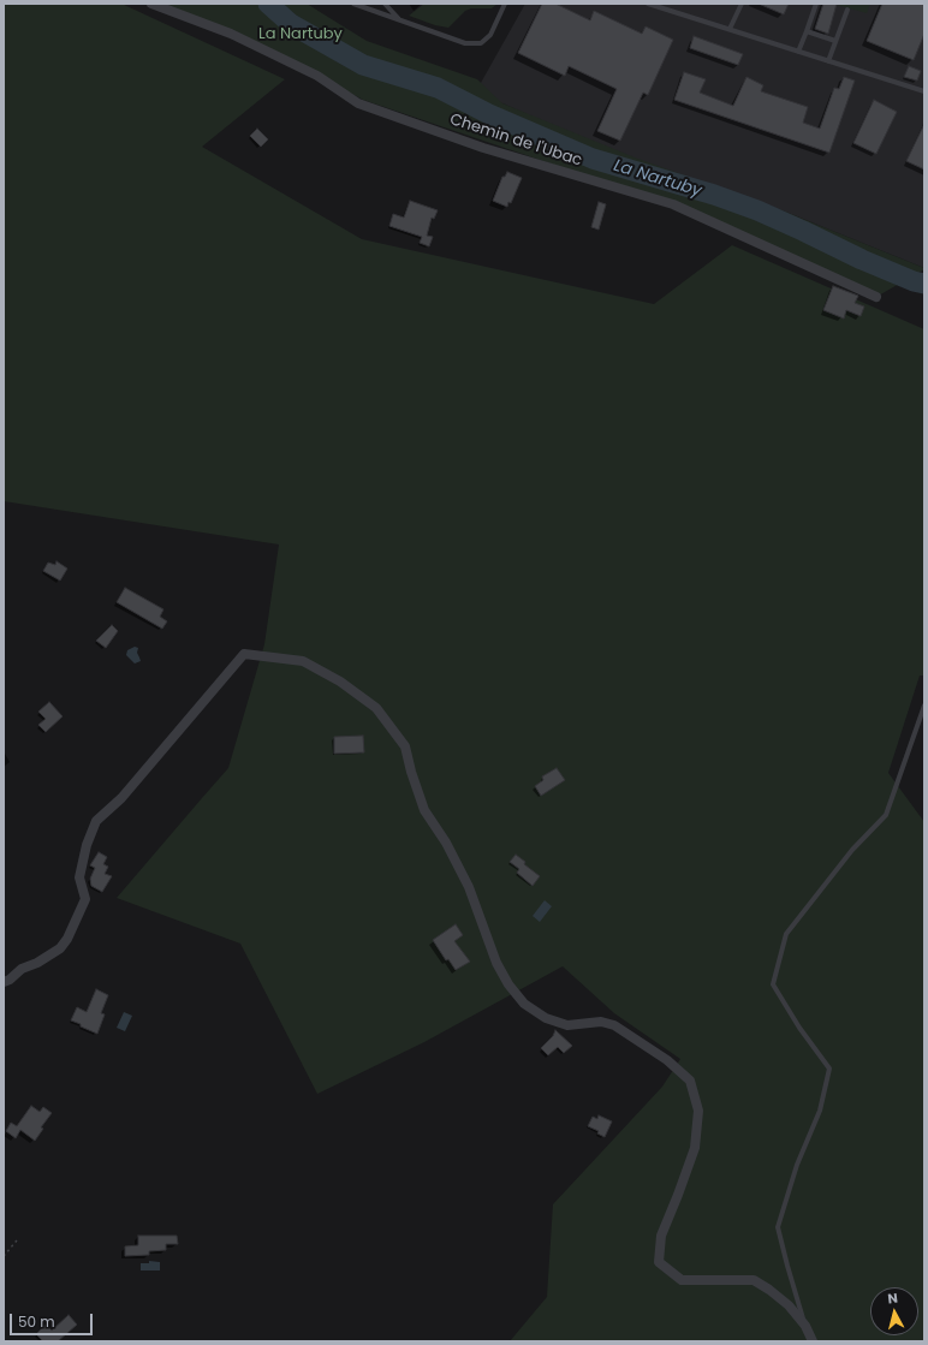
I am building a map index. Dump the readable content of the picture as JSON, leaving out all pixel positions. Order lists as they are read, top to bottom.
{
  "streets": {
    "street": ["Chemin de l'Ubac"]
  },
  "water": ["La Nartuby"],
  "parks": ["La Nartuby"],
  "scale_bar": "50 m",
  "north": "top"
}
